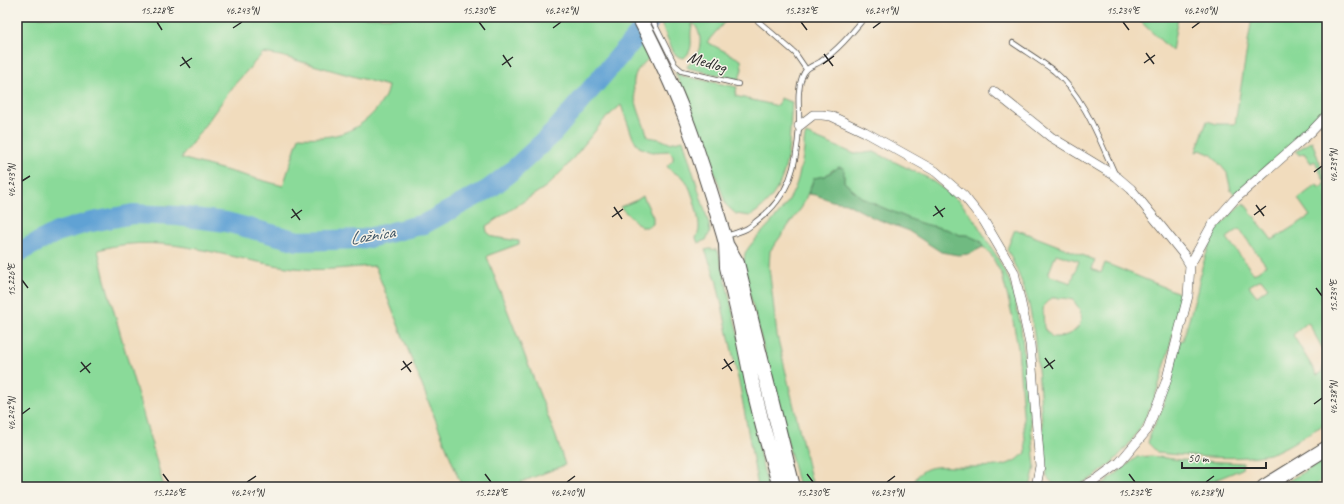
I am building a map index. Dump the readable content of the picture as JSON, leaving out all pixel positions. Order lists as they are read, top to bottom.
{
  "streets": {
    "lane": ["Medlog"]
  },
  "water": ["Ložnica"],
  "scale_bar": "50 m",
  "coordinates": [
    "15.228°E",
    "46.243°N",
    "15.230°E",
    "46.242°N",
    "15.232°E",
    "46.241°N",
    "15.234°E",
    "46.240°N",
    "46.239°N",
    "15.226°E",
    "46.238°N"
  ]
}
